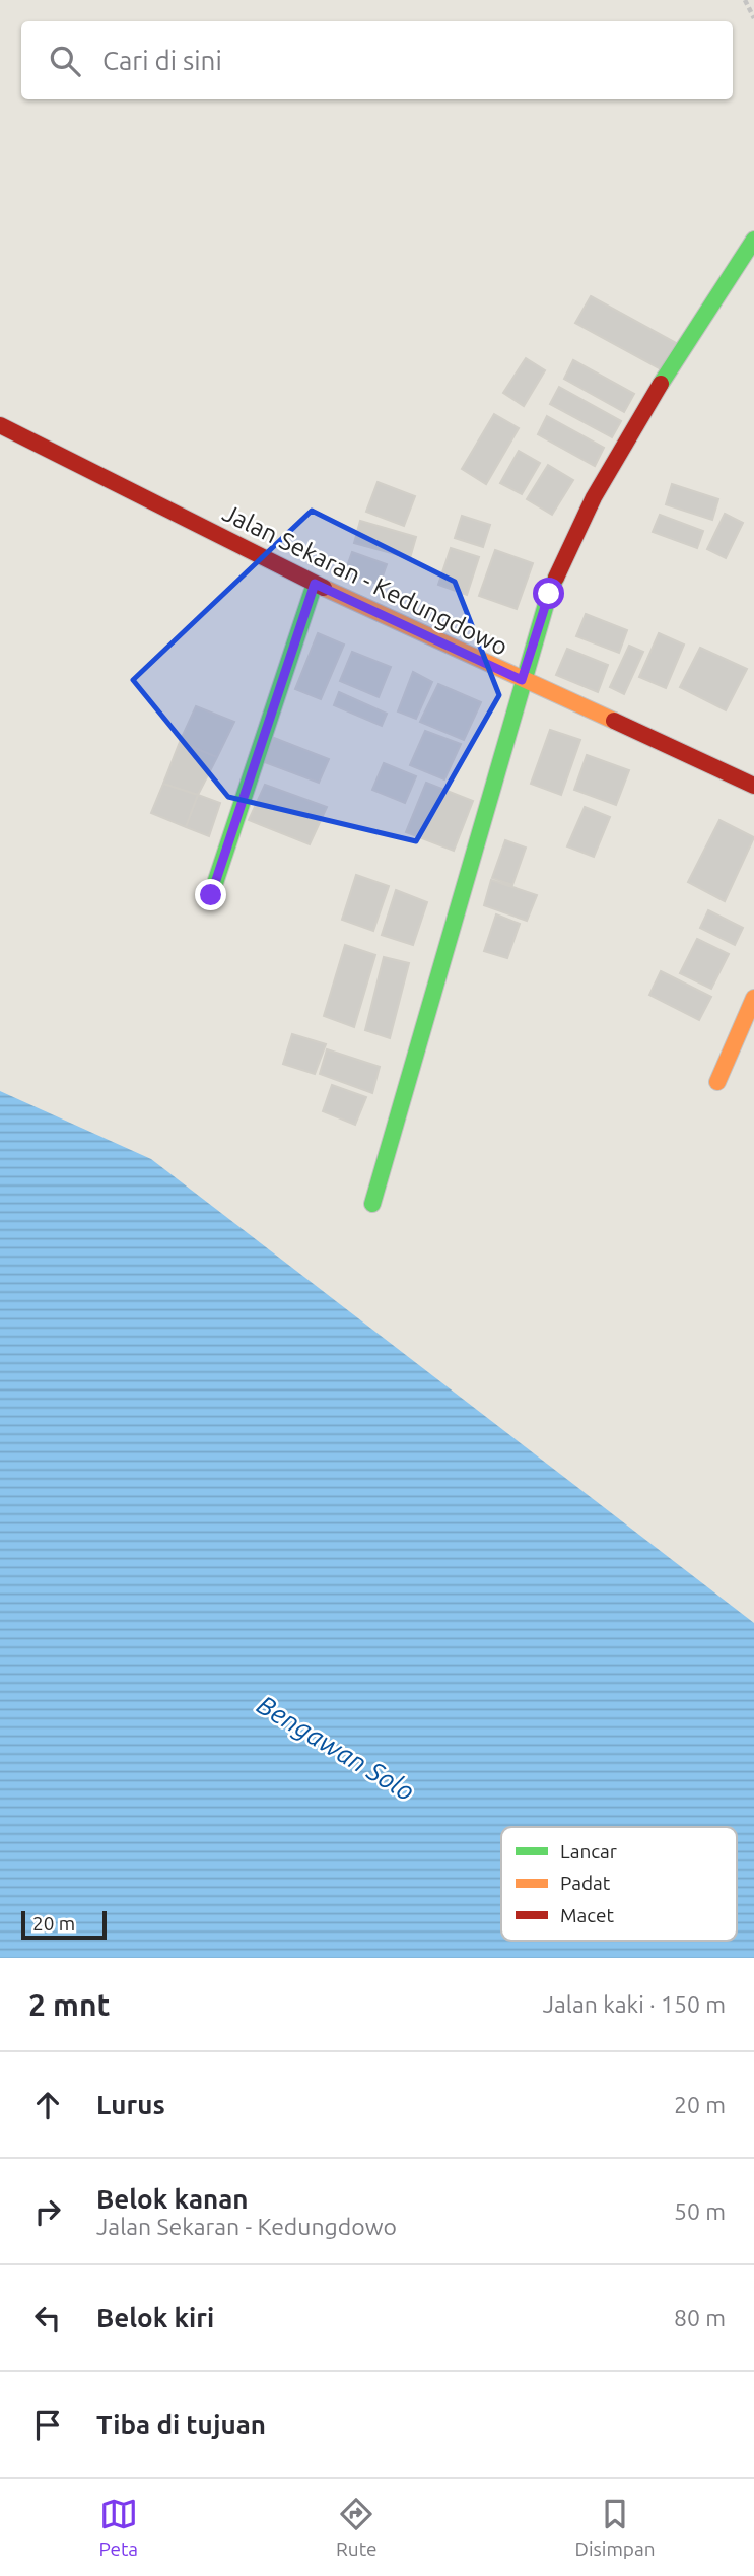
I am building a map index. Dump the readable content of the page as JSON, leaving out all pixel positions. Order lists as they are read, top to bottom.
{
  "streets": {
    "street": ["Jalan Sekaran - Kedungdowo"]
  },
  "water": ["Bengawan Solo"],
  "legend": ["Lancar", "Padat", "Macet"],
  "scale_bar": "20 m",
  "page": {
    "search": "Cari di sini",
    "scale": "20 m",
    "heading": ["2 mnt", "Jalan kaki · 150 m"],
    "list": [
      ["Lurus", "20 m"],
      ["Belok kanan", "Jalan Sekaran - Kedungdowo", "50 m"],
      ["Belok kiri", "80 m"],
      "Tiba di tujuan"
    ],
    "nav": ["Peta", "Rute", "Disimpan"]
  }
}
